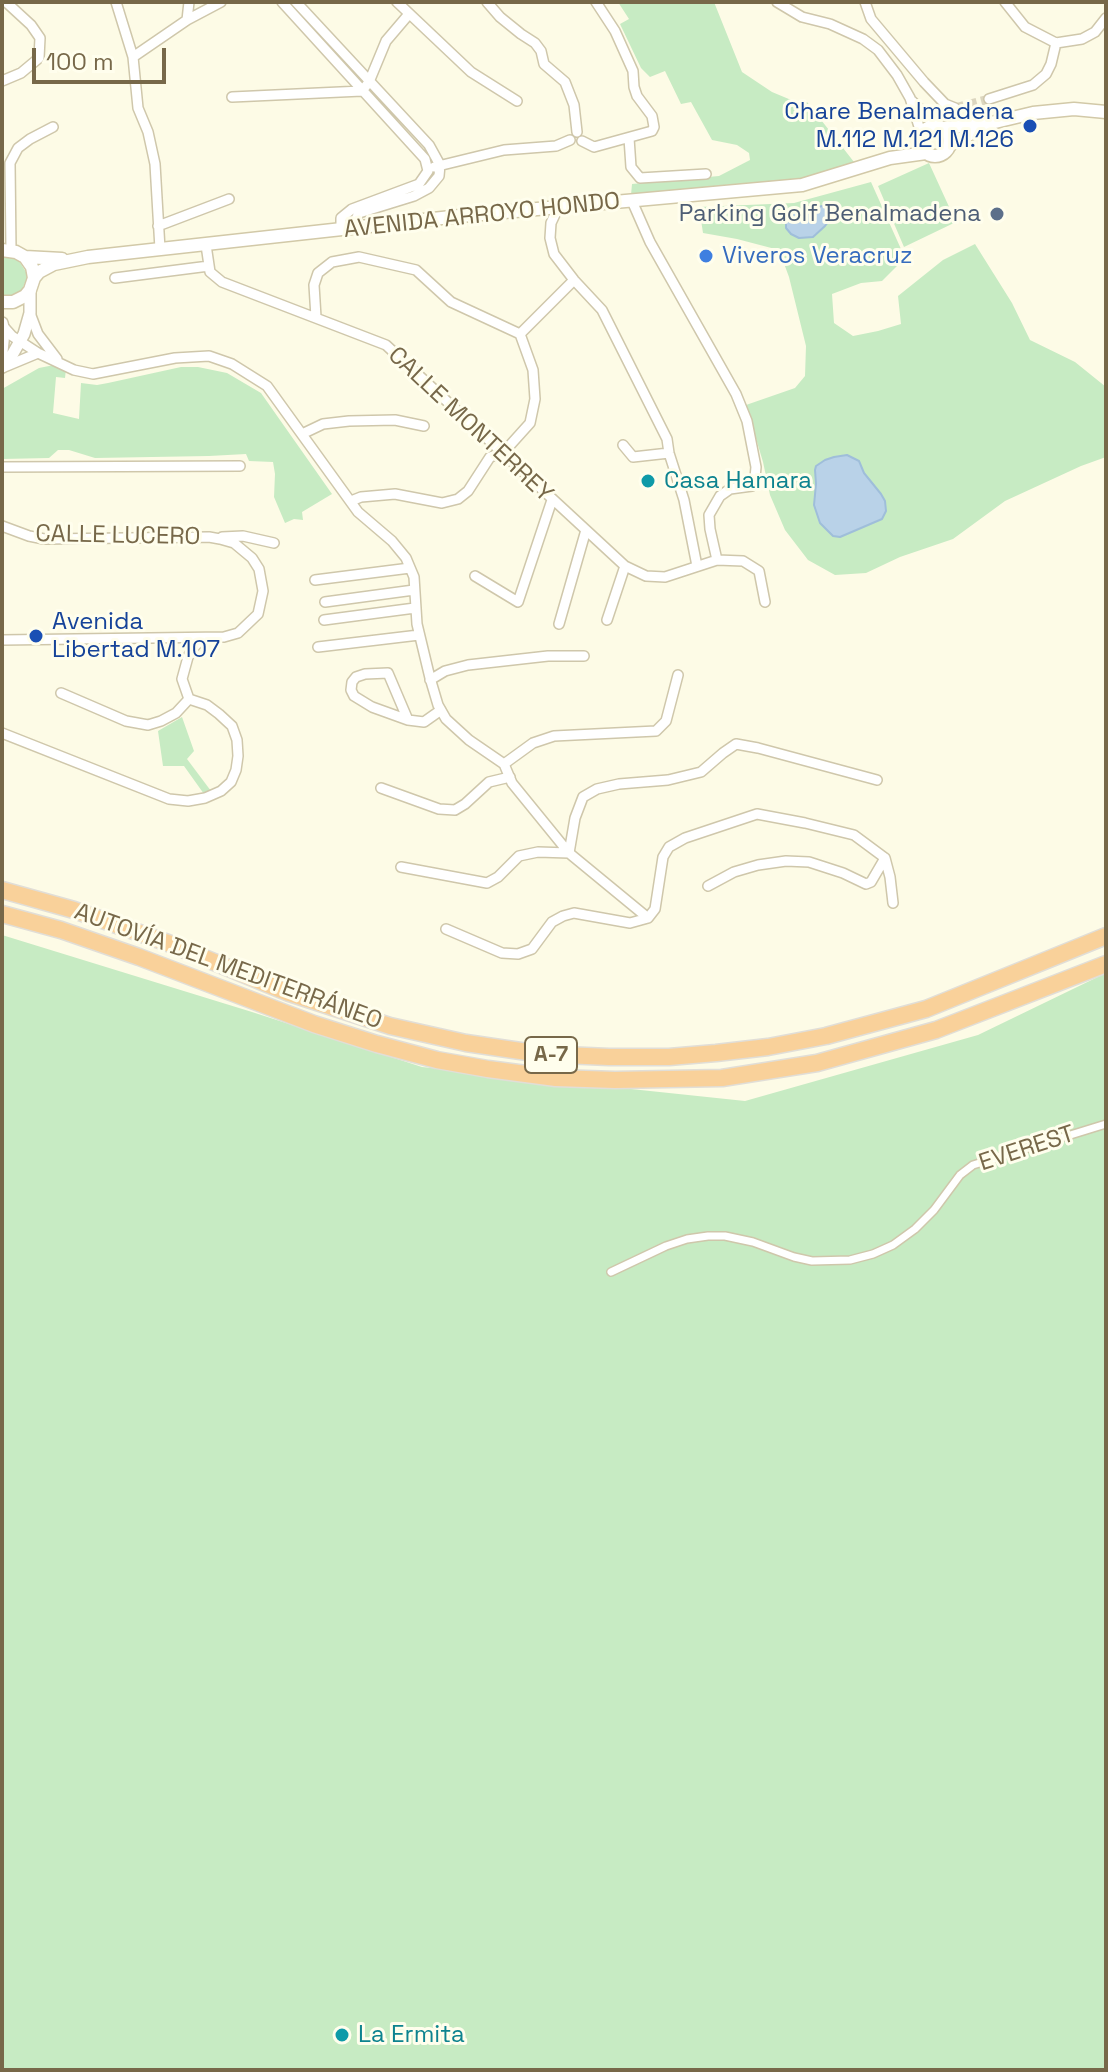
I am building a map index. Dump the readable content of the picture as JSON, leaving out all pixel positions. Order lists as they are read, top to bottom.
{
  "streets": {
    "highway": ["AUTOVÍA DEL MEDITERRÁNEO", "A-7"],
    "main road": ["AVENIDA ARROYO HONDO"],
    "street": ["CALLE MONTERREY", "CALLE LUCERO", "EVEREST"]
  },
  "places": [
    "Chare Benalmadena M.112 M.121 M.126",
    "Parking Golf Benalmadena",
    "Viveros Veracruz",
    "Casa Hamara",
    "Avenida Libertad M.107",
    "La Ermita"
  ],
  "scale_bar": "100 m"
}
